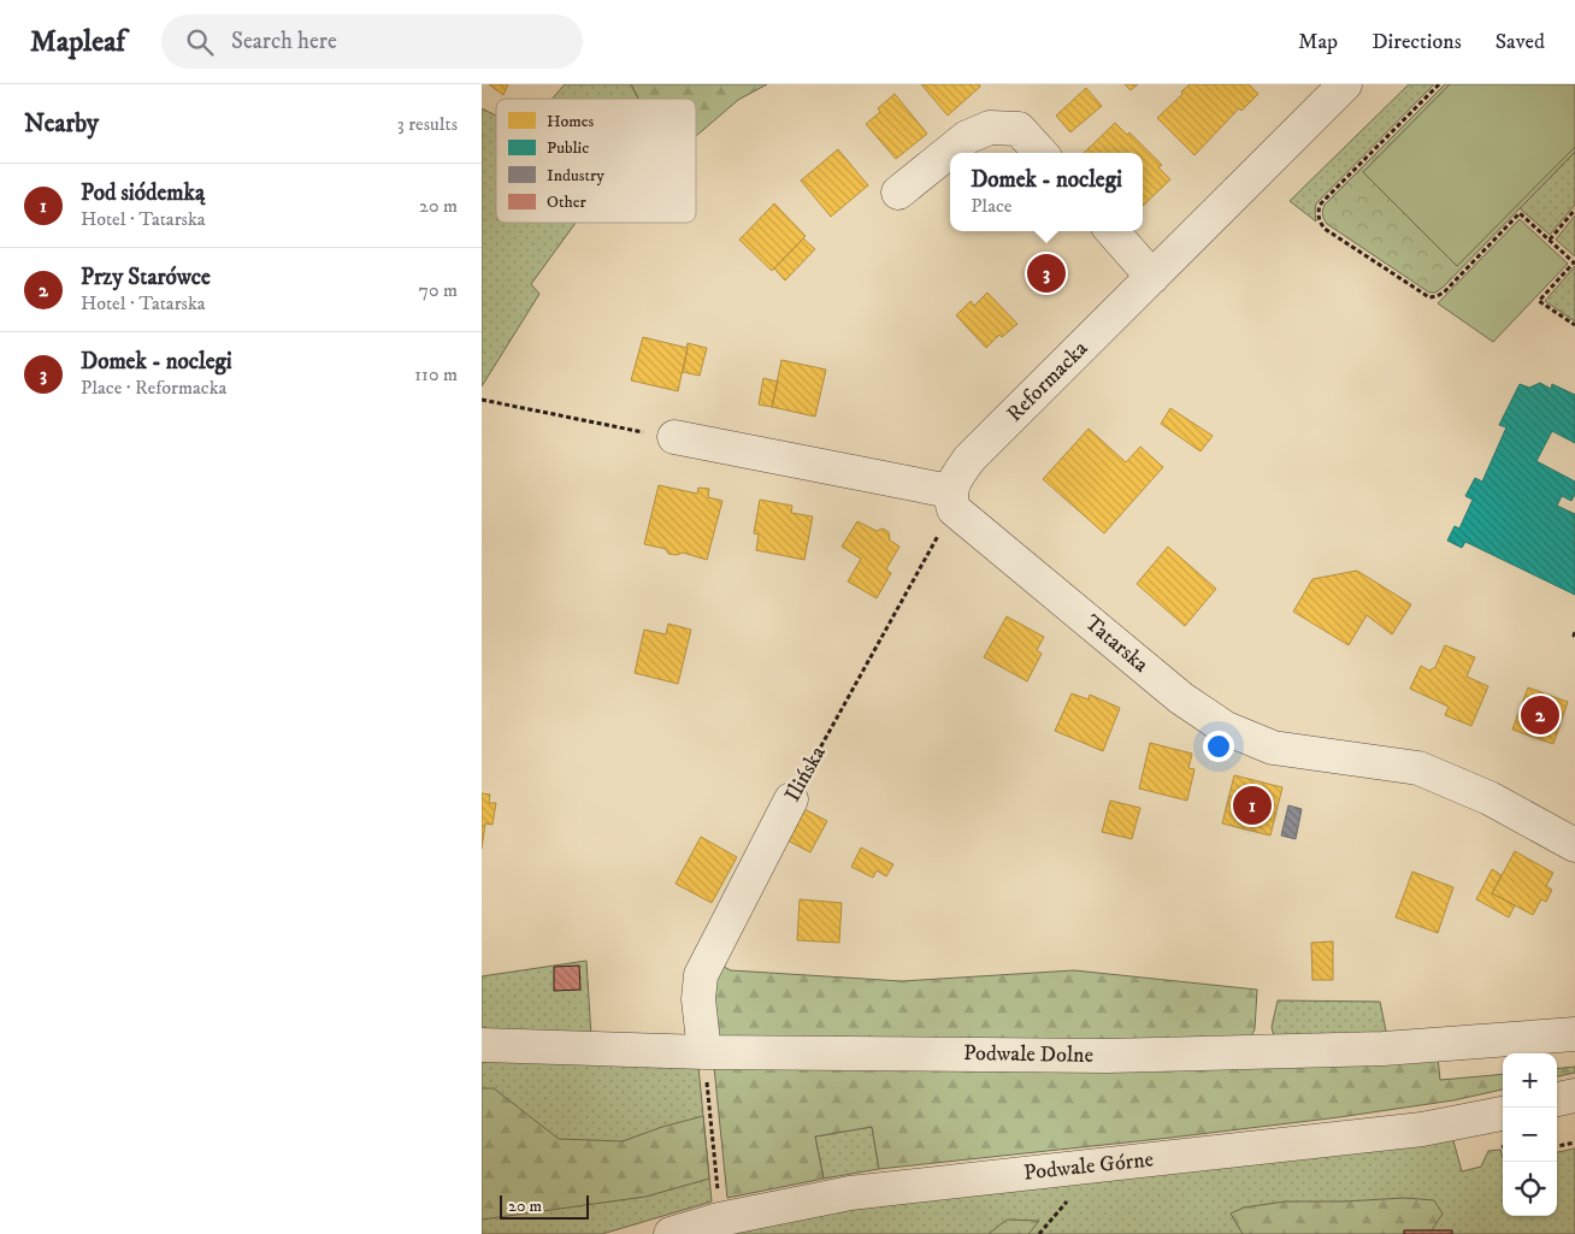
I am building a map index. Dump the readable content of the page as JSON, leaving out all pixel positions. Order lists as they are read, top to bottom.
{
  "streets": {
    "street": [
      "Reformacka",
      "Tatarska",
      "Ilińska",
      "Podwale Dolne",
      "Podwale Górne"
    ]
  },
  "crossings": [
    ["Reformacka", "Tatarska"],
    ["Reformacka", "Ilińska"],
    ["Tatarska", "Ilińska"],
    ["Ilińska", "Podwale Dolne"]
  ],
  "legend": [
    "Homes",
    "Public",
    "Industry",
    "Other"
  ],
  "scale_bar": "20 m",
  "page": {
    "header": "Mapleaf",
    "search": "Search here",
    "nav": ["Map", "Directions", "Saved"],
    "heading": ["Nearby", "3 results"],
    "popup": ["Domek - noclegi", "Place"],
    "list": [
      {
        "mark": "1",
        "name": "Pod siódemką",
        "note": "Hotel · Tatarska",
        "value": "20 m"
      },
      {
        "mark": "2",
        "name": "Przy Starówce",
        "note": "Hotel · Tatarska",
        "value": "70 m"
      },
      {
        "mark": "3",
        "name": "Domek - noclegi",
        "note": "Place · Reformacka",
        "value": "110 m"
      }
    ],
    "pins": ["3", "2", "1"],
    "map_buttons": ["+", "−"],
    "scale": "20 m"
  }
}
